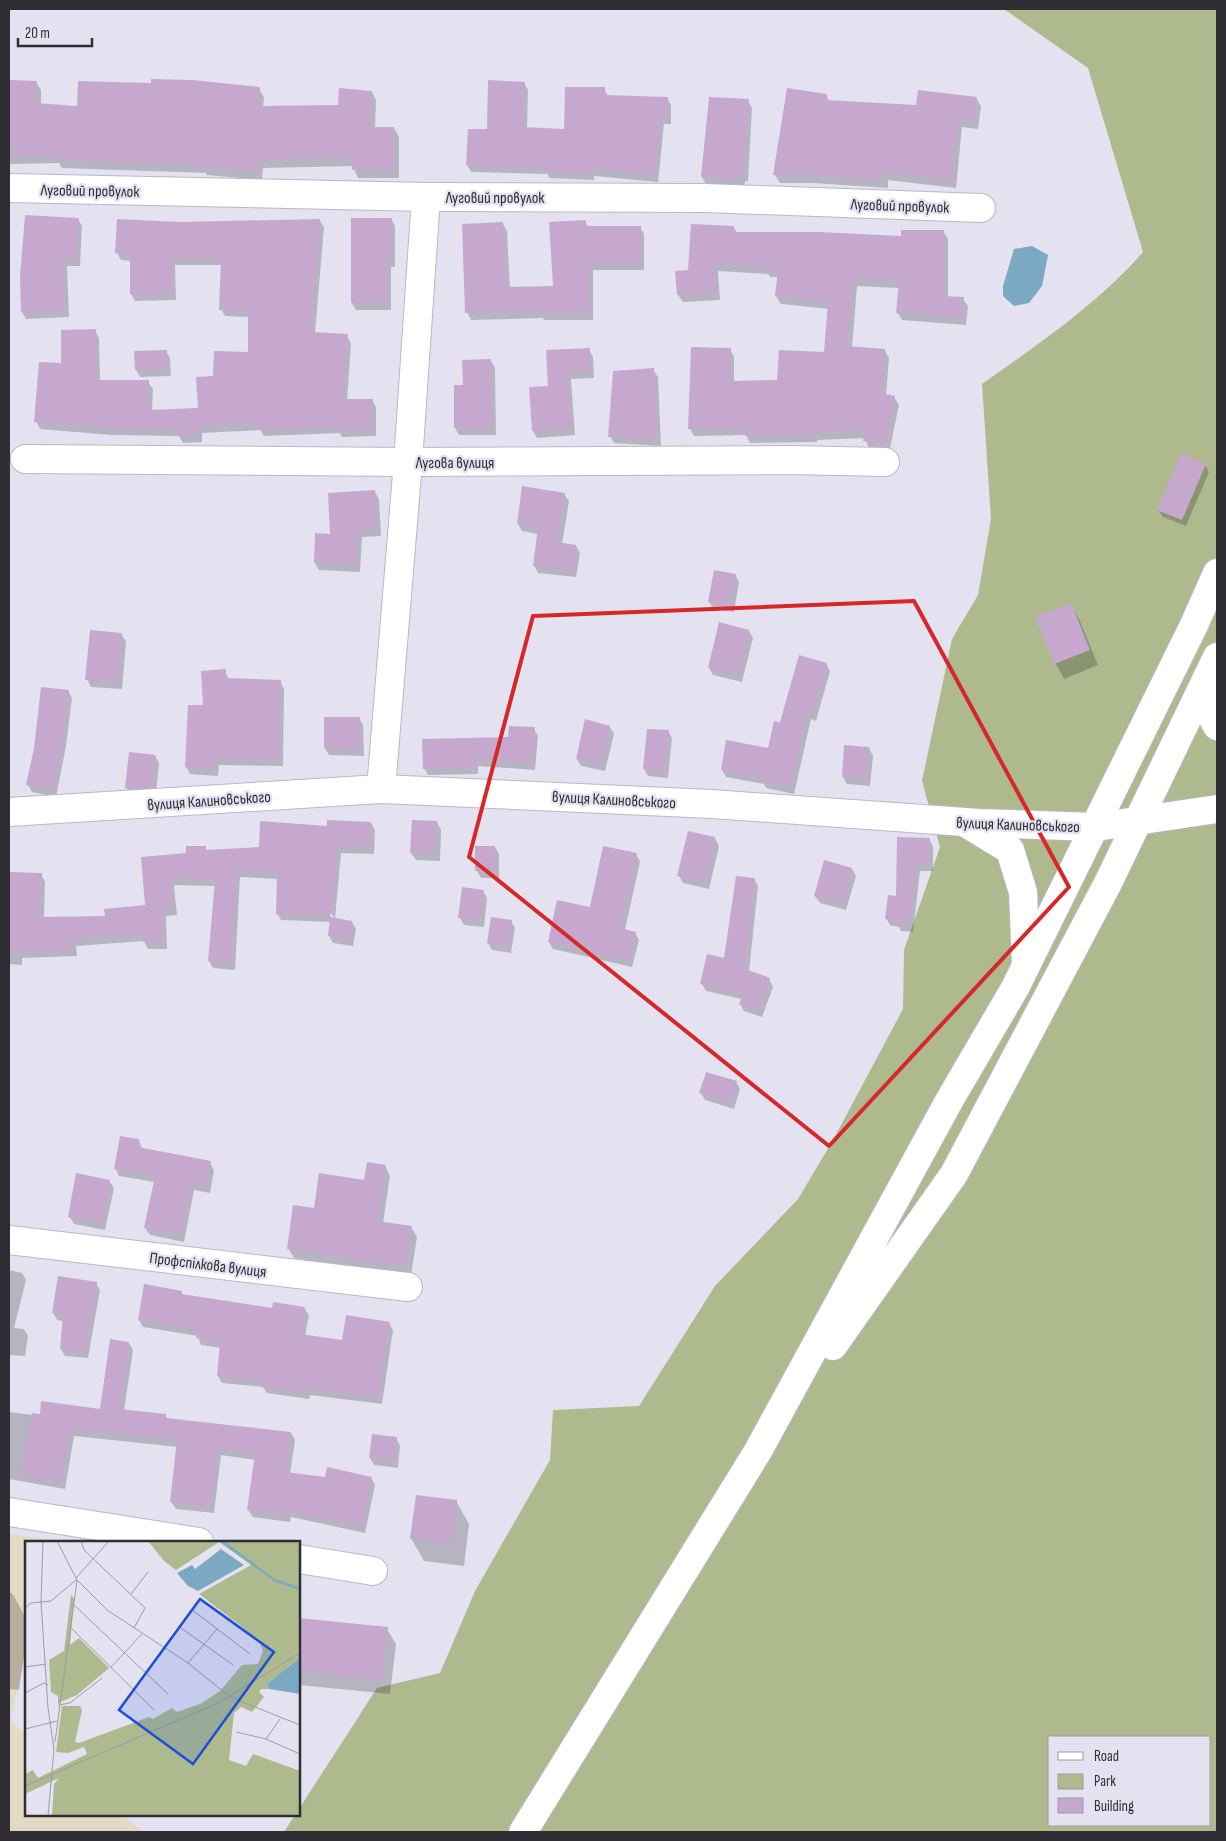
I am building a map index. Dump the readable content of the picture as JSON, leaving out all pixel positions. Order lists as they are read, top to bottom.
{
  "streets": {
    "main road": [
      "Луговий провулок",
      "Лугова вулиця",
      "вулиця Калиновського",
      "Профспілкова вулиця"
    ]
  },
  "legend": ["Road", "Park", "Building"],
  "scale_bar": "20 m"
}
